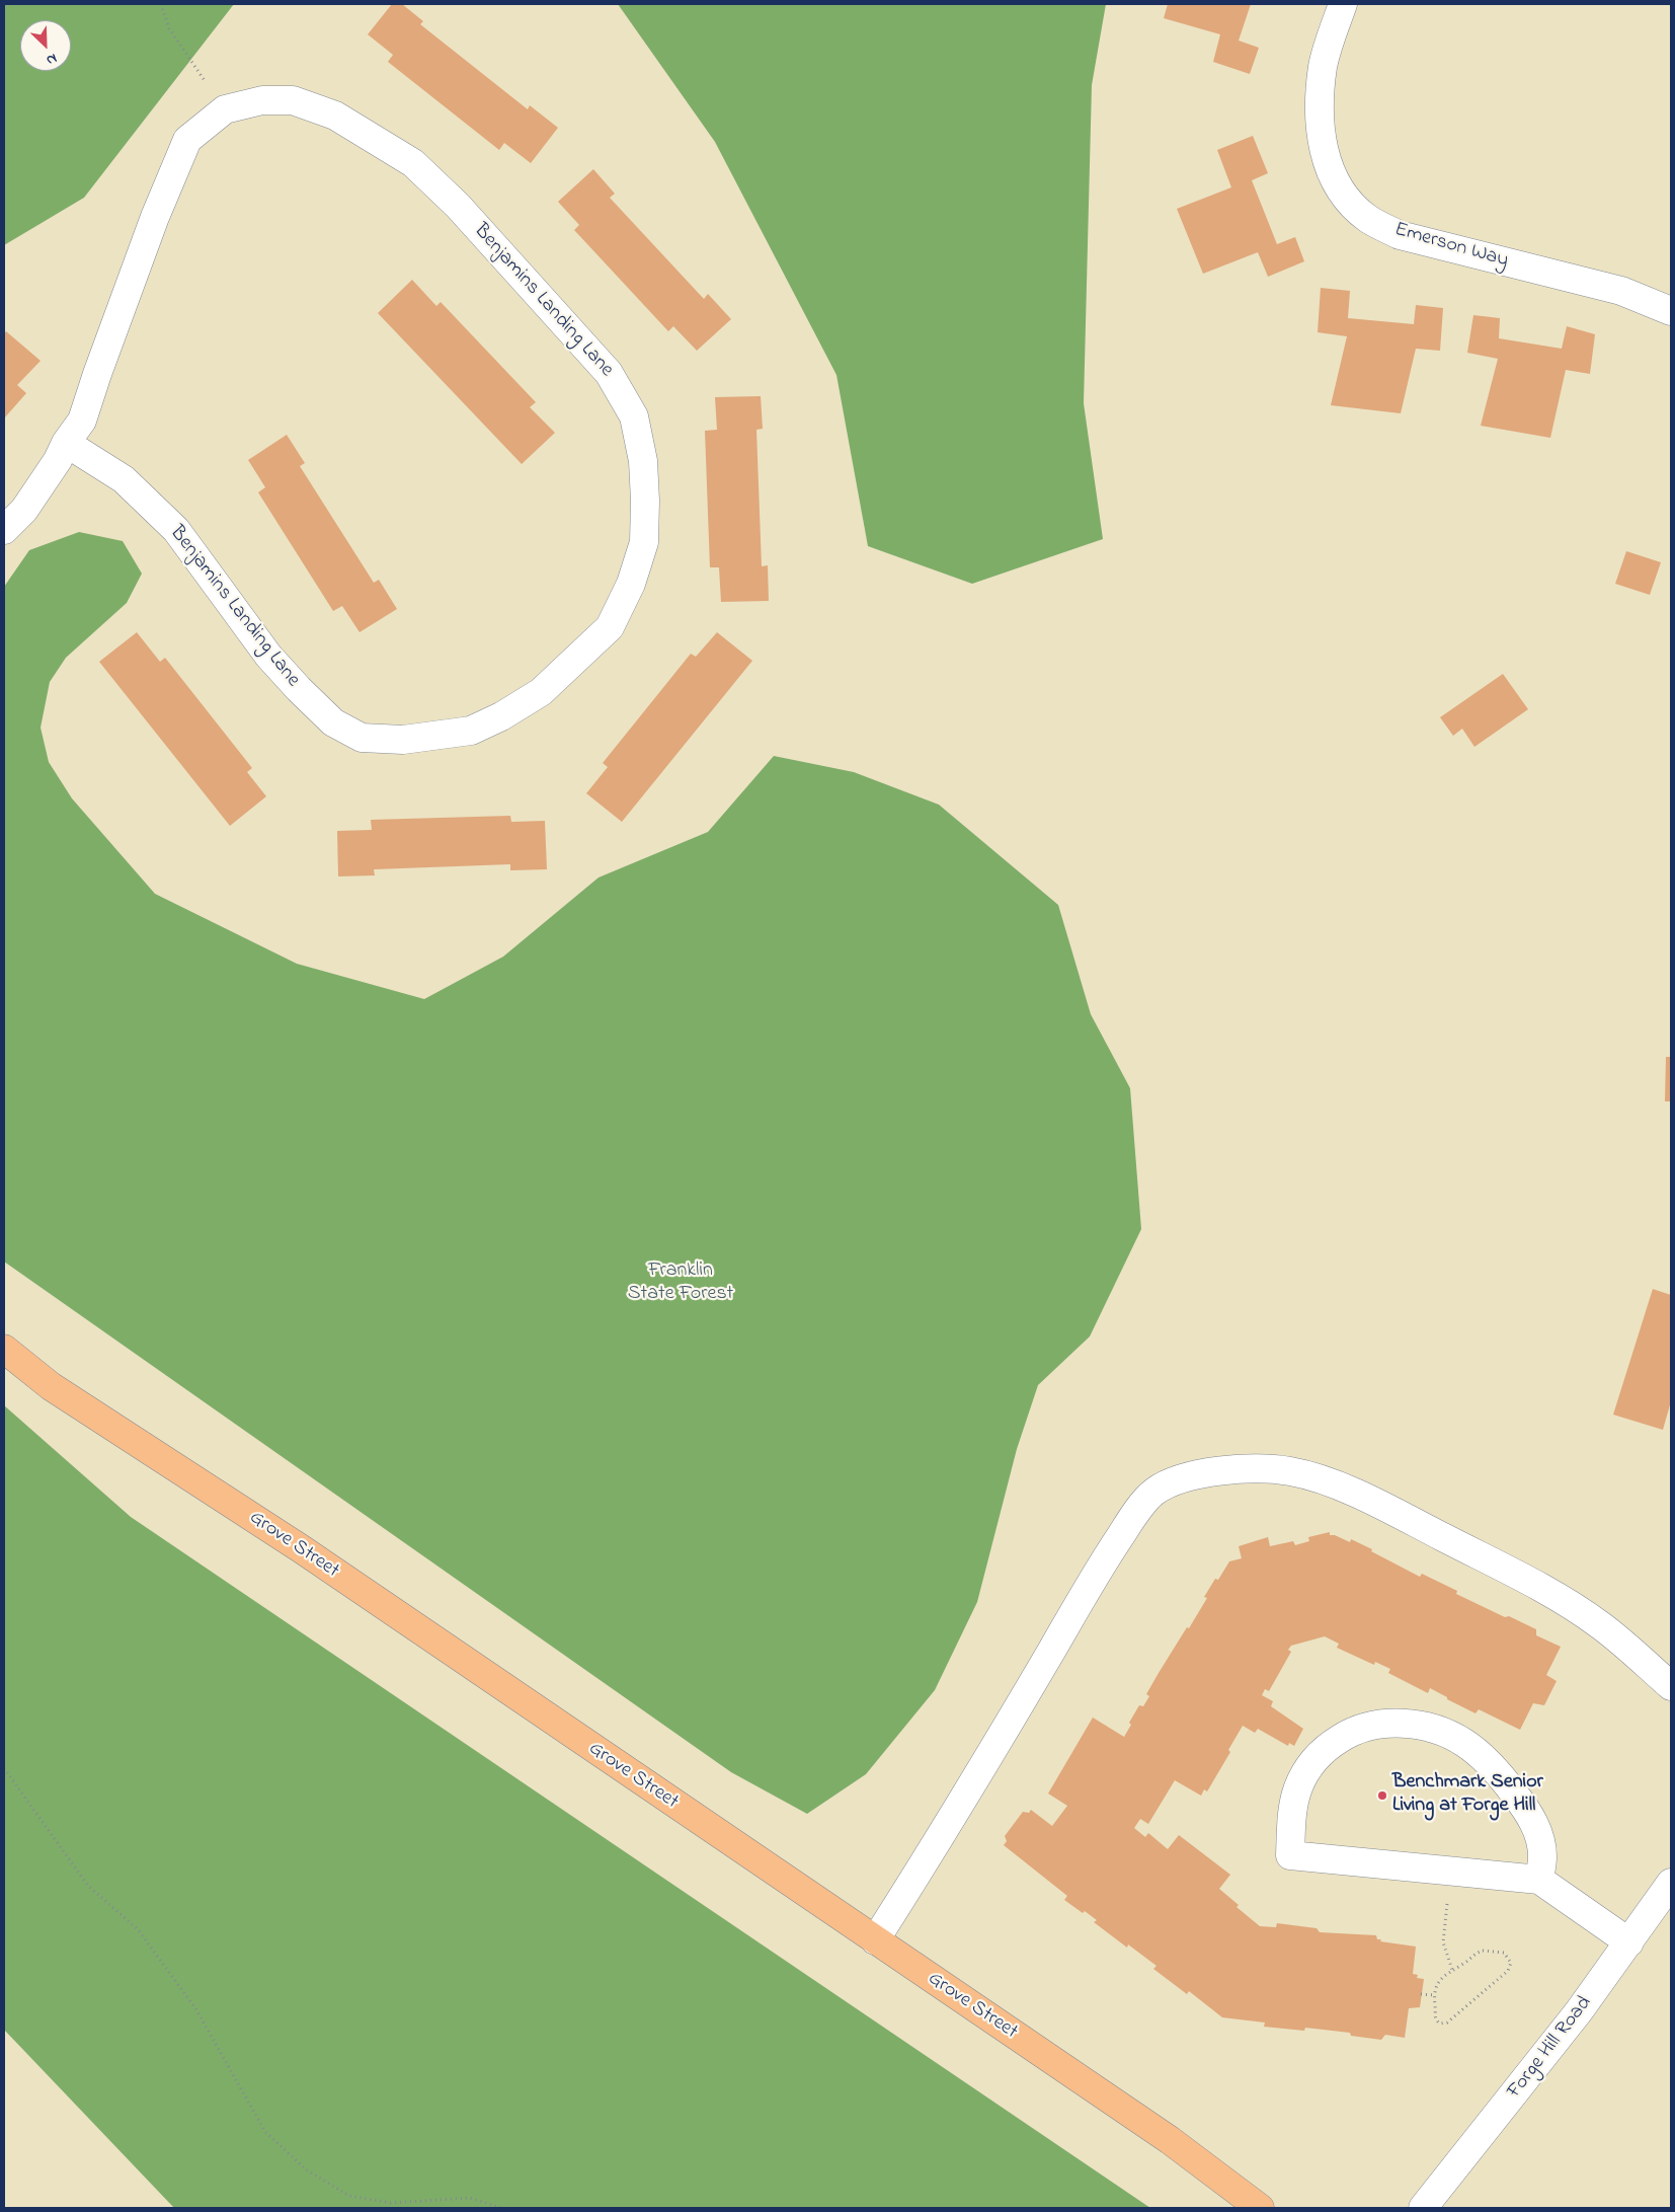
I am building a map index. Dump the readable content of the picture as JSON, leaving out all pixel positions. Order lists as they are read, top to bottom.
{
  "streets": {
    "main road": ["Grove Street"],
    "street": ["Emerson Way", "Benjamins Landing Lane", "Forge Hill Road"]
  },
  "parks": ["Franklin State Forest"],
  "places": ["Benchmark Senior Living at Forge Hill"],
  "north": "bottom right"
}
